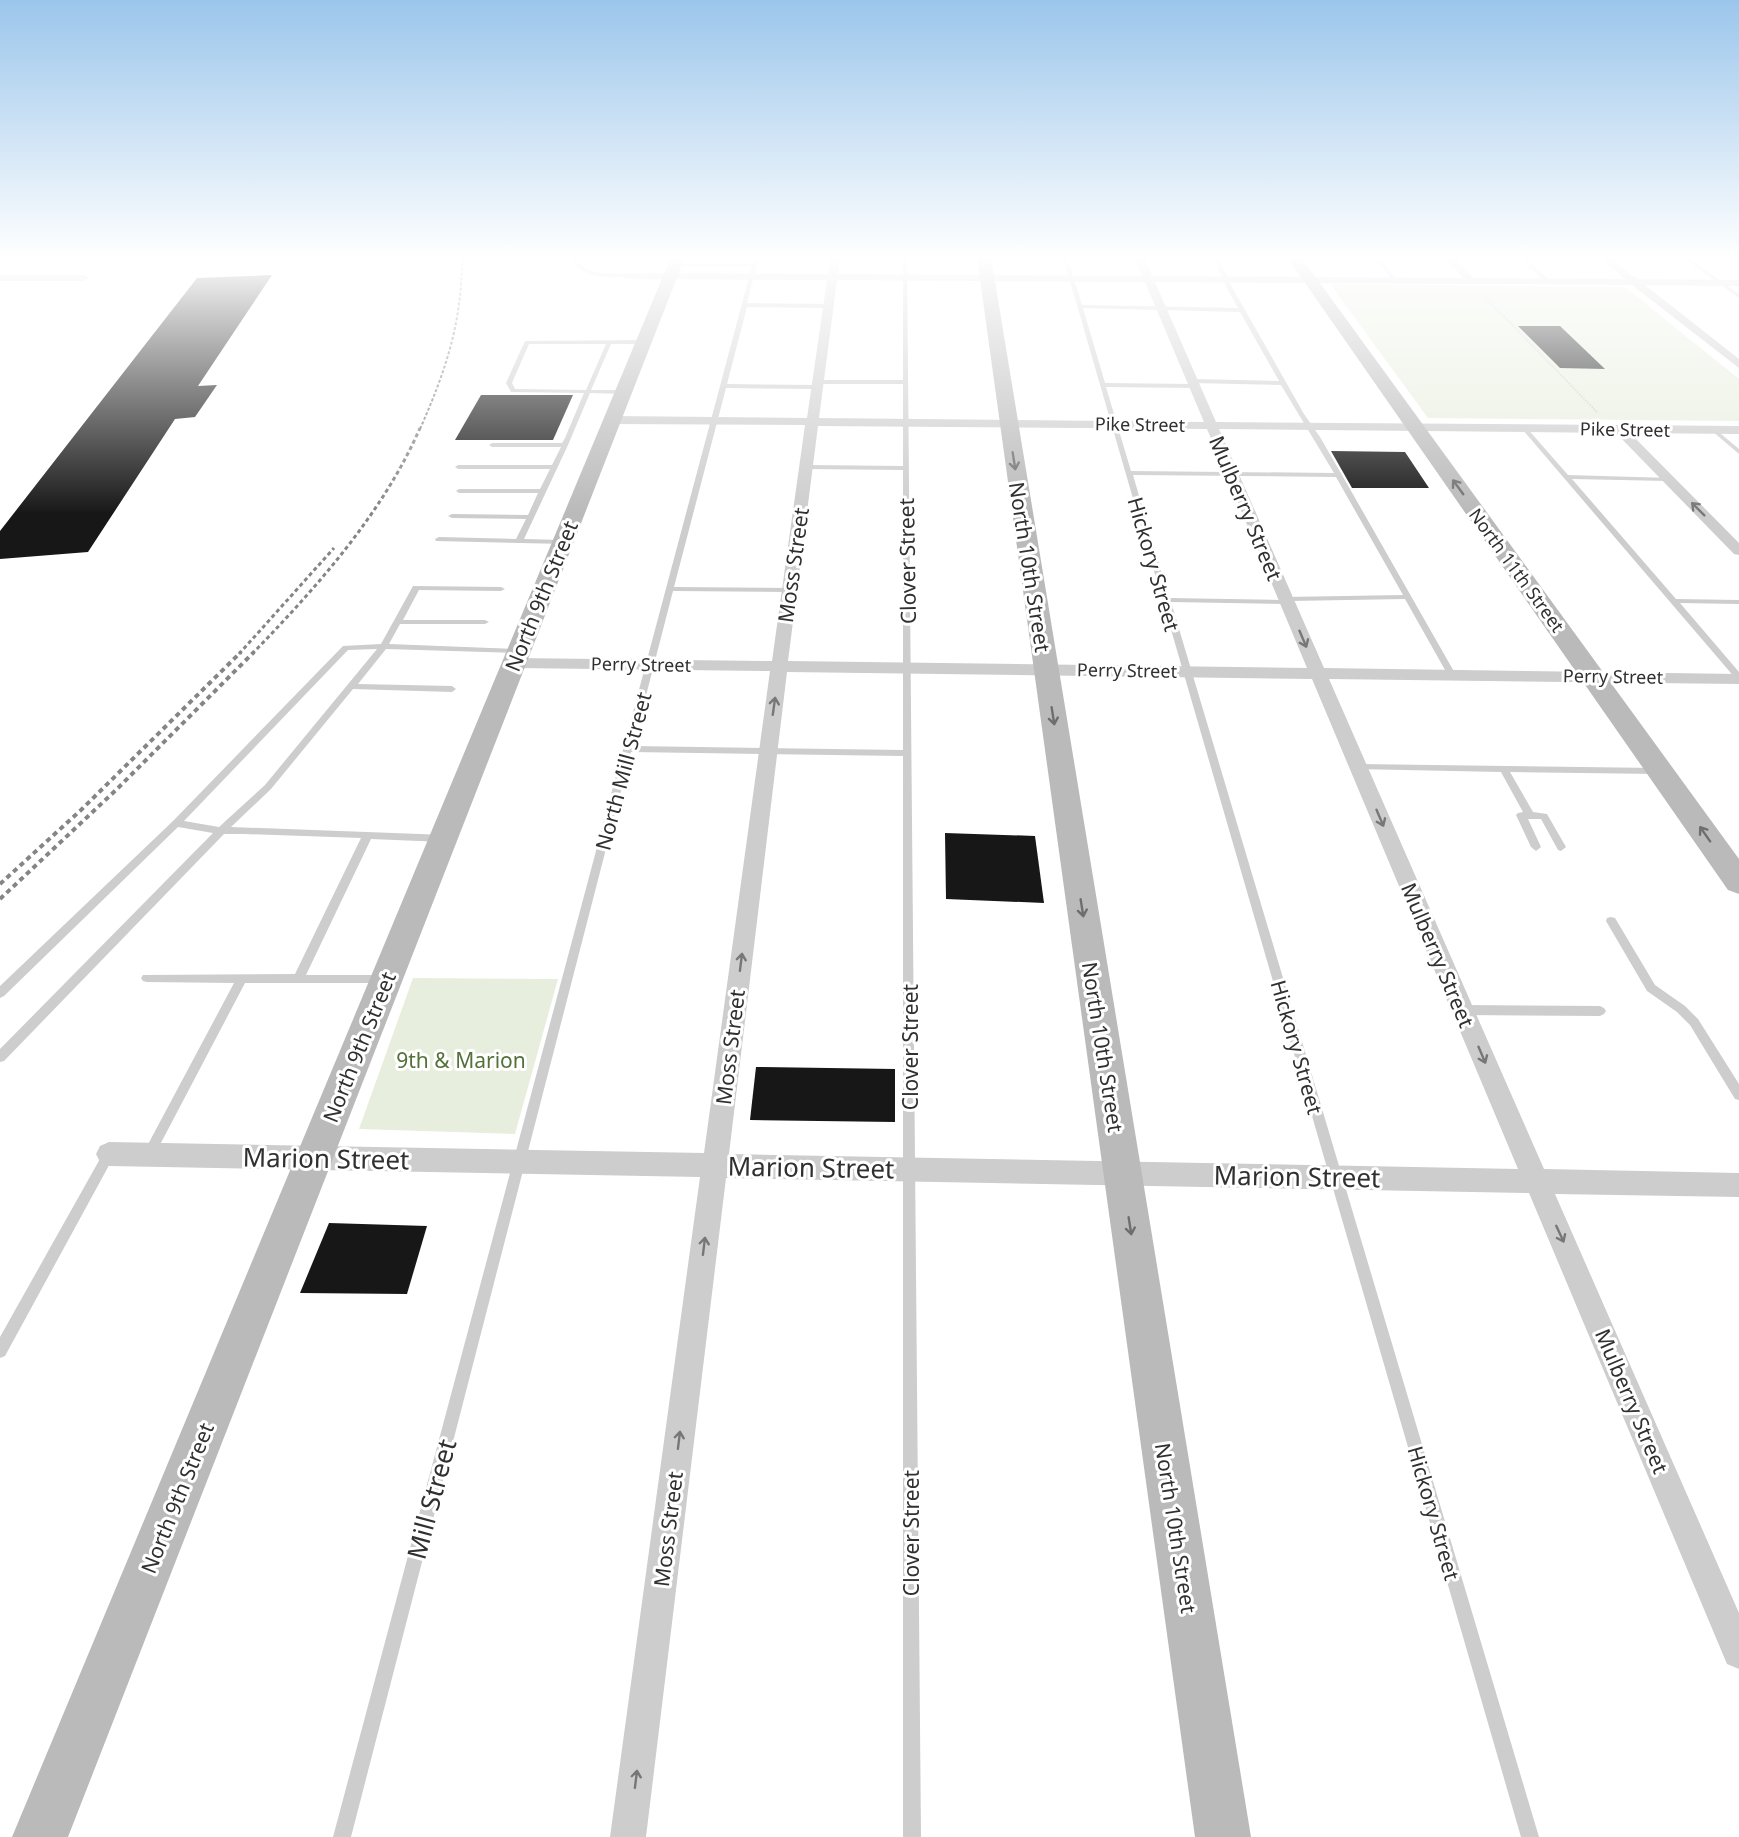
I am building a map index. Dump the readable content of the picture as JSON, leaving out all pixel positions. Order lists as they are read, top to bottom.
{
  "streets": {
    "street": [
      "Pike Street",
      "Mulberry Street",
      "Moss Street",
      "North 10th Street",
      "North 11th Street",
      "North 9th Street",
      "Perry Street",
      "Marion Street"
    ],
    "lane": [
      "Clover Street",
      "Hickory Street",
      "North Mill Street",
      "Mill Street"
    ]
  },
  "crossings": [
    ["Pike Street", "Mulberry Street"],
    ["Pike Street", "Clover Street"],
    ["Pike Street", "Hickory Street"],
    ["Pike Street", "Moss Street"],
    ["Pike Street", "North 10th Street"],
    ["Pike Street", "North 11th Street"],
    ["Pike Street", "North 9th Street"],
    ["Pike Street", "North Mill Street"],
    ["Mulberry Street", "Perry Street"],
    ["Mulberry Street", "Marion Street"],
    ["Clover Street", "Perry Street"],
    ["Clover Street", "Marion Street"],
    ["Hickory Street", "Perry Street"],
    ["Hickory Street", "Marion Street"],
    ["Moss Street", "Perry Street"],
    ["Moss Street", "Marion Street"],
    ["North 10th Street", "Perry Street"],
    ["North 10th Street", "Marion Street"],
    ["North 11th Street", "Perry Street"],
    ["North 9th Street", "Perry Street"],
    ["North 9th Street", "Marion Street"],
    ["Perry Street", "North Mill Street"],
    ["North Mill Street", "Marion Street"],
    ["North Mill Street", "Mill Street"],
    ["Marion Street", "Mill Street"]
  ],
  "one_way": ["Mulberry Street", "Moss Street", "North 10th Street"],
  "parks": ["9th & Marion"]
}
